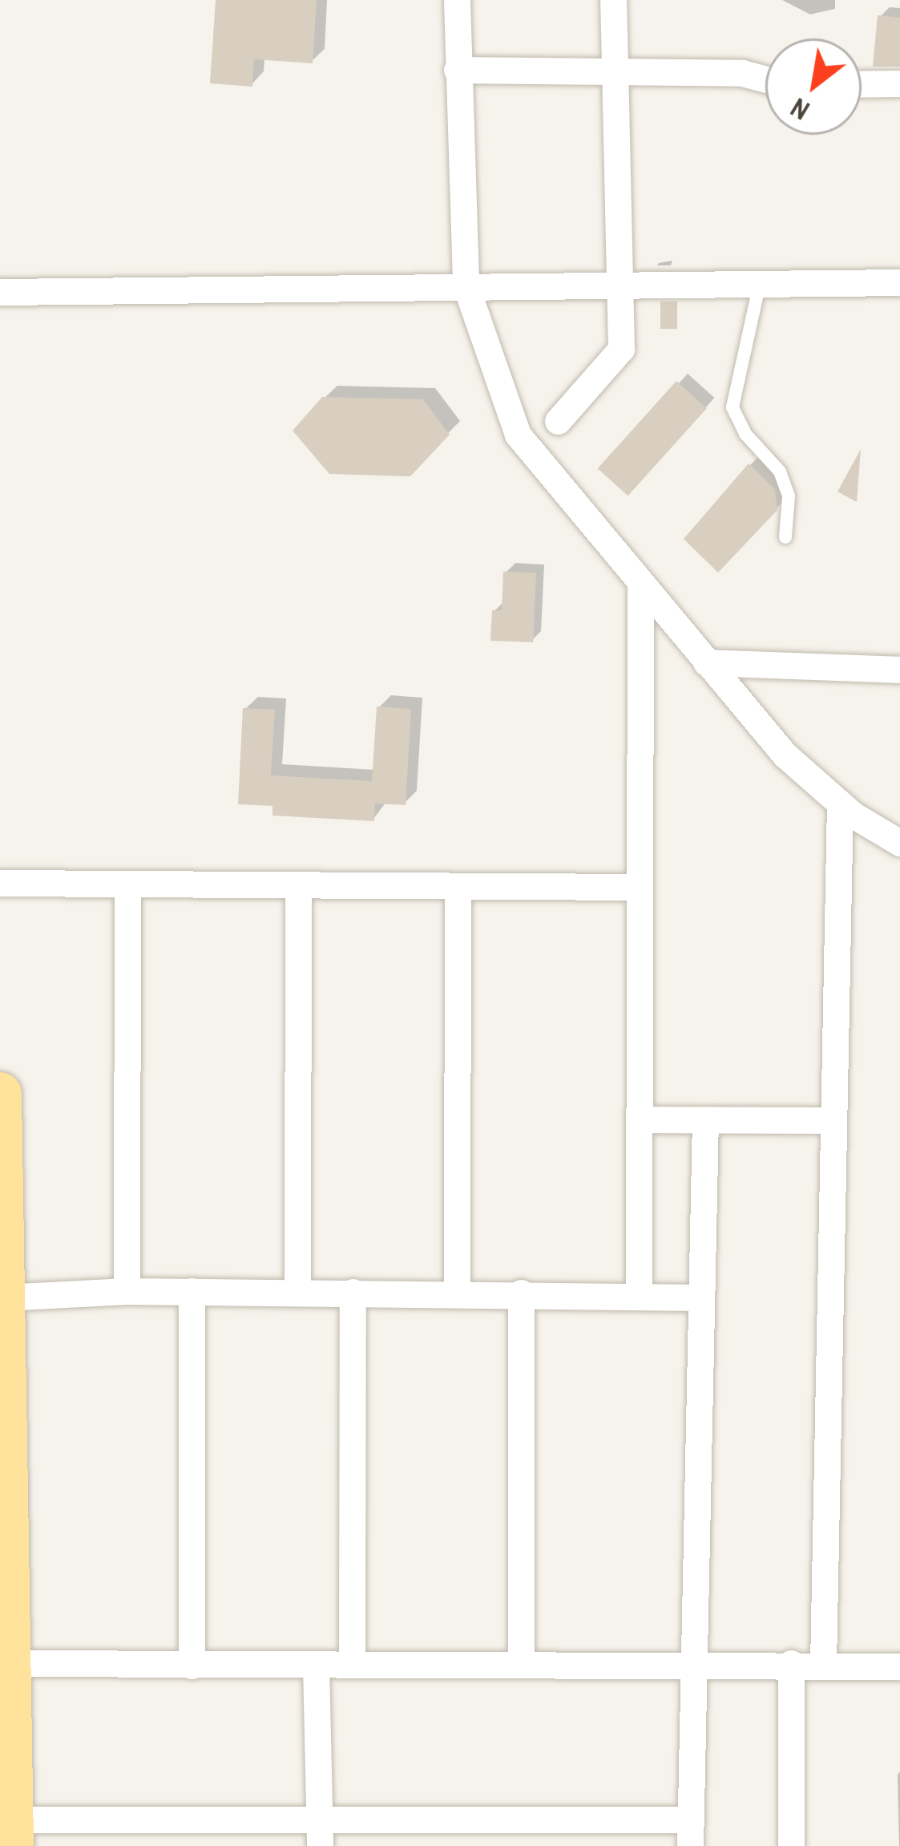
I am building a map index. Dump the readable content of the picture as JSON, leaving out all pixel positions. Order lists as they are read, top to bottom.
{
  "north": "bottom left"
}
